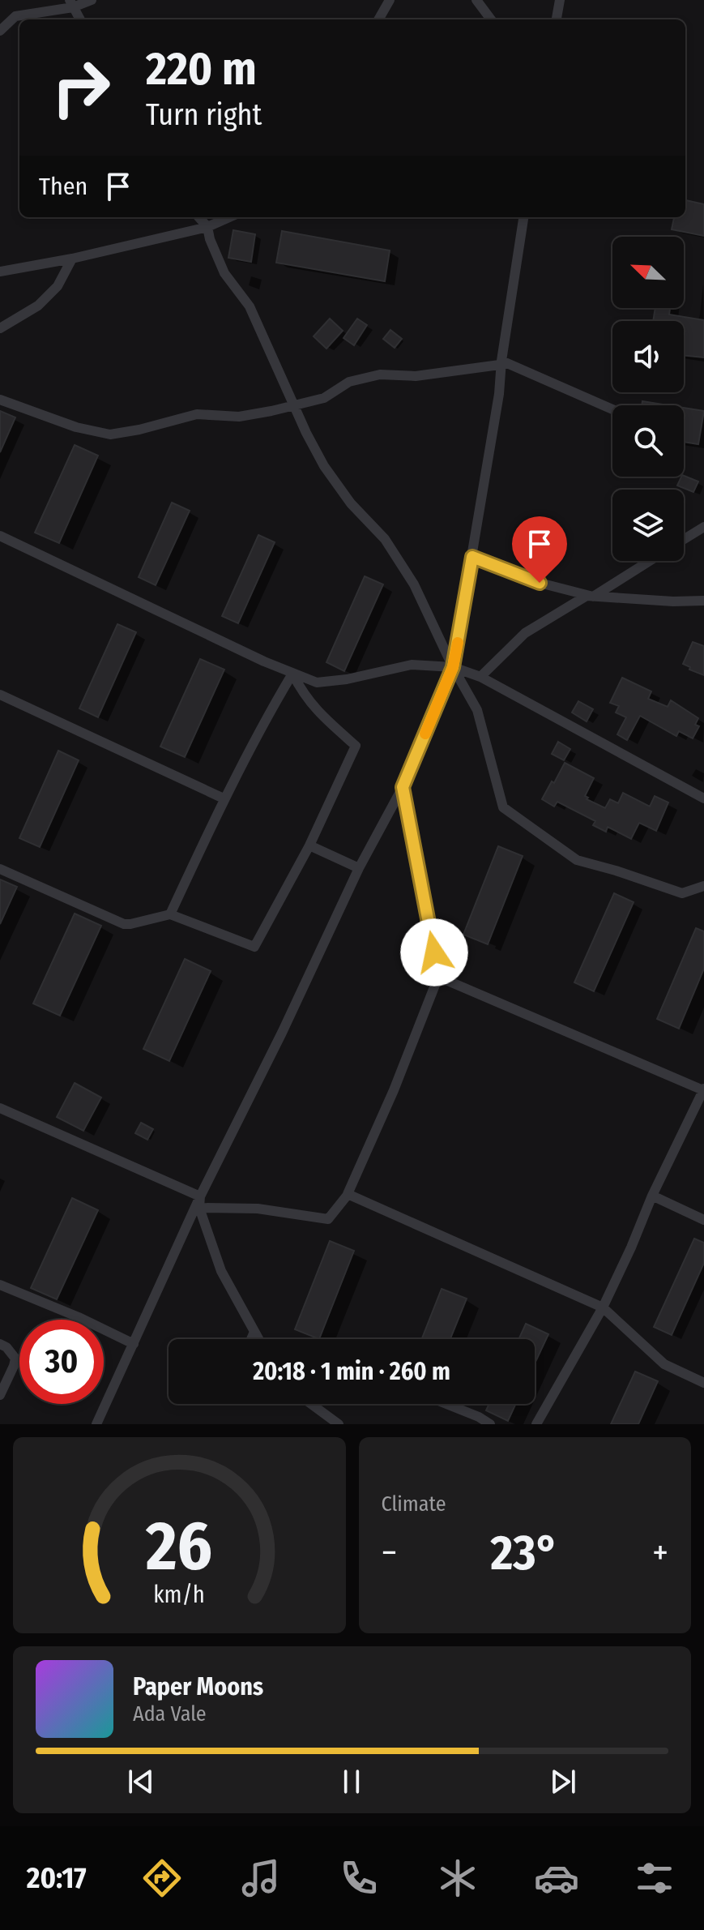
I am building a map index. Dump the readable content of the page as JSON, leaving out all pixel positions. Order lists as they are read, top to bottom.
{
  "north": "top left",
  "page": {
    "turn": ["220 m", "Turn right"],
    "then": "Then",
    "limit": "30",
    "trip": "20:18 · 1 min · 260 m",
    "tile": "Climate",
    "heat": ["−", "23°", "+"],
    "song": ["Paper Moons", "Ada Vale"],
    "tabs": "20:17",
    "gauge": ["26", "km/h"]
  }
}
